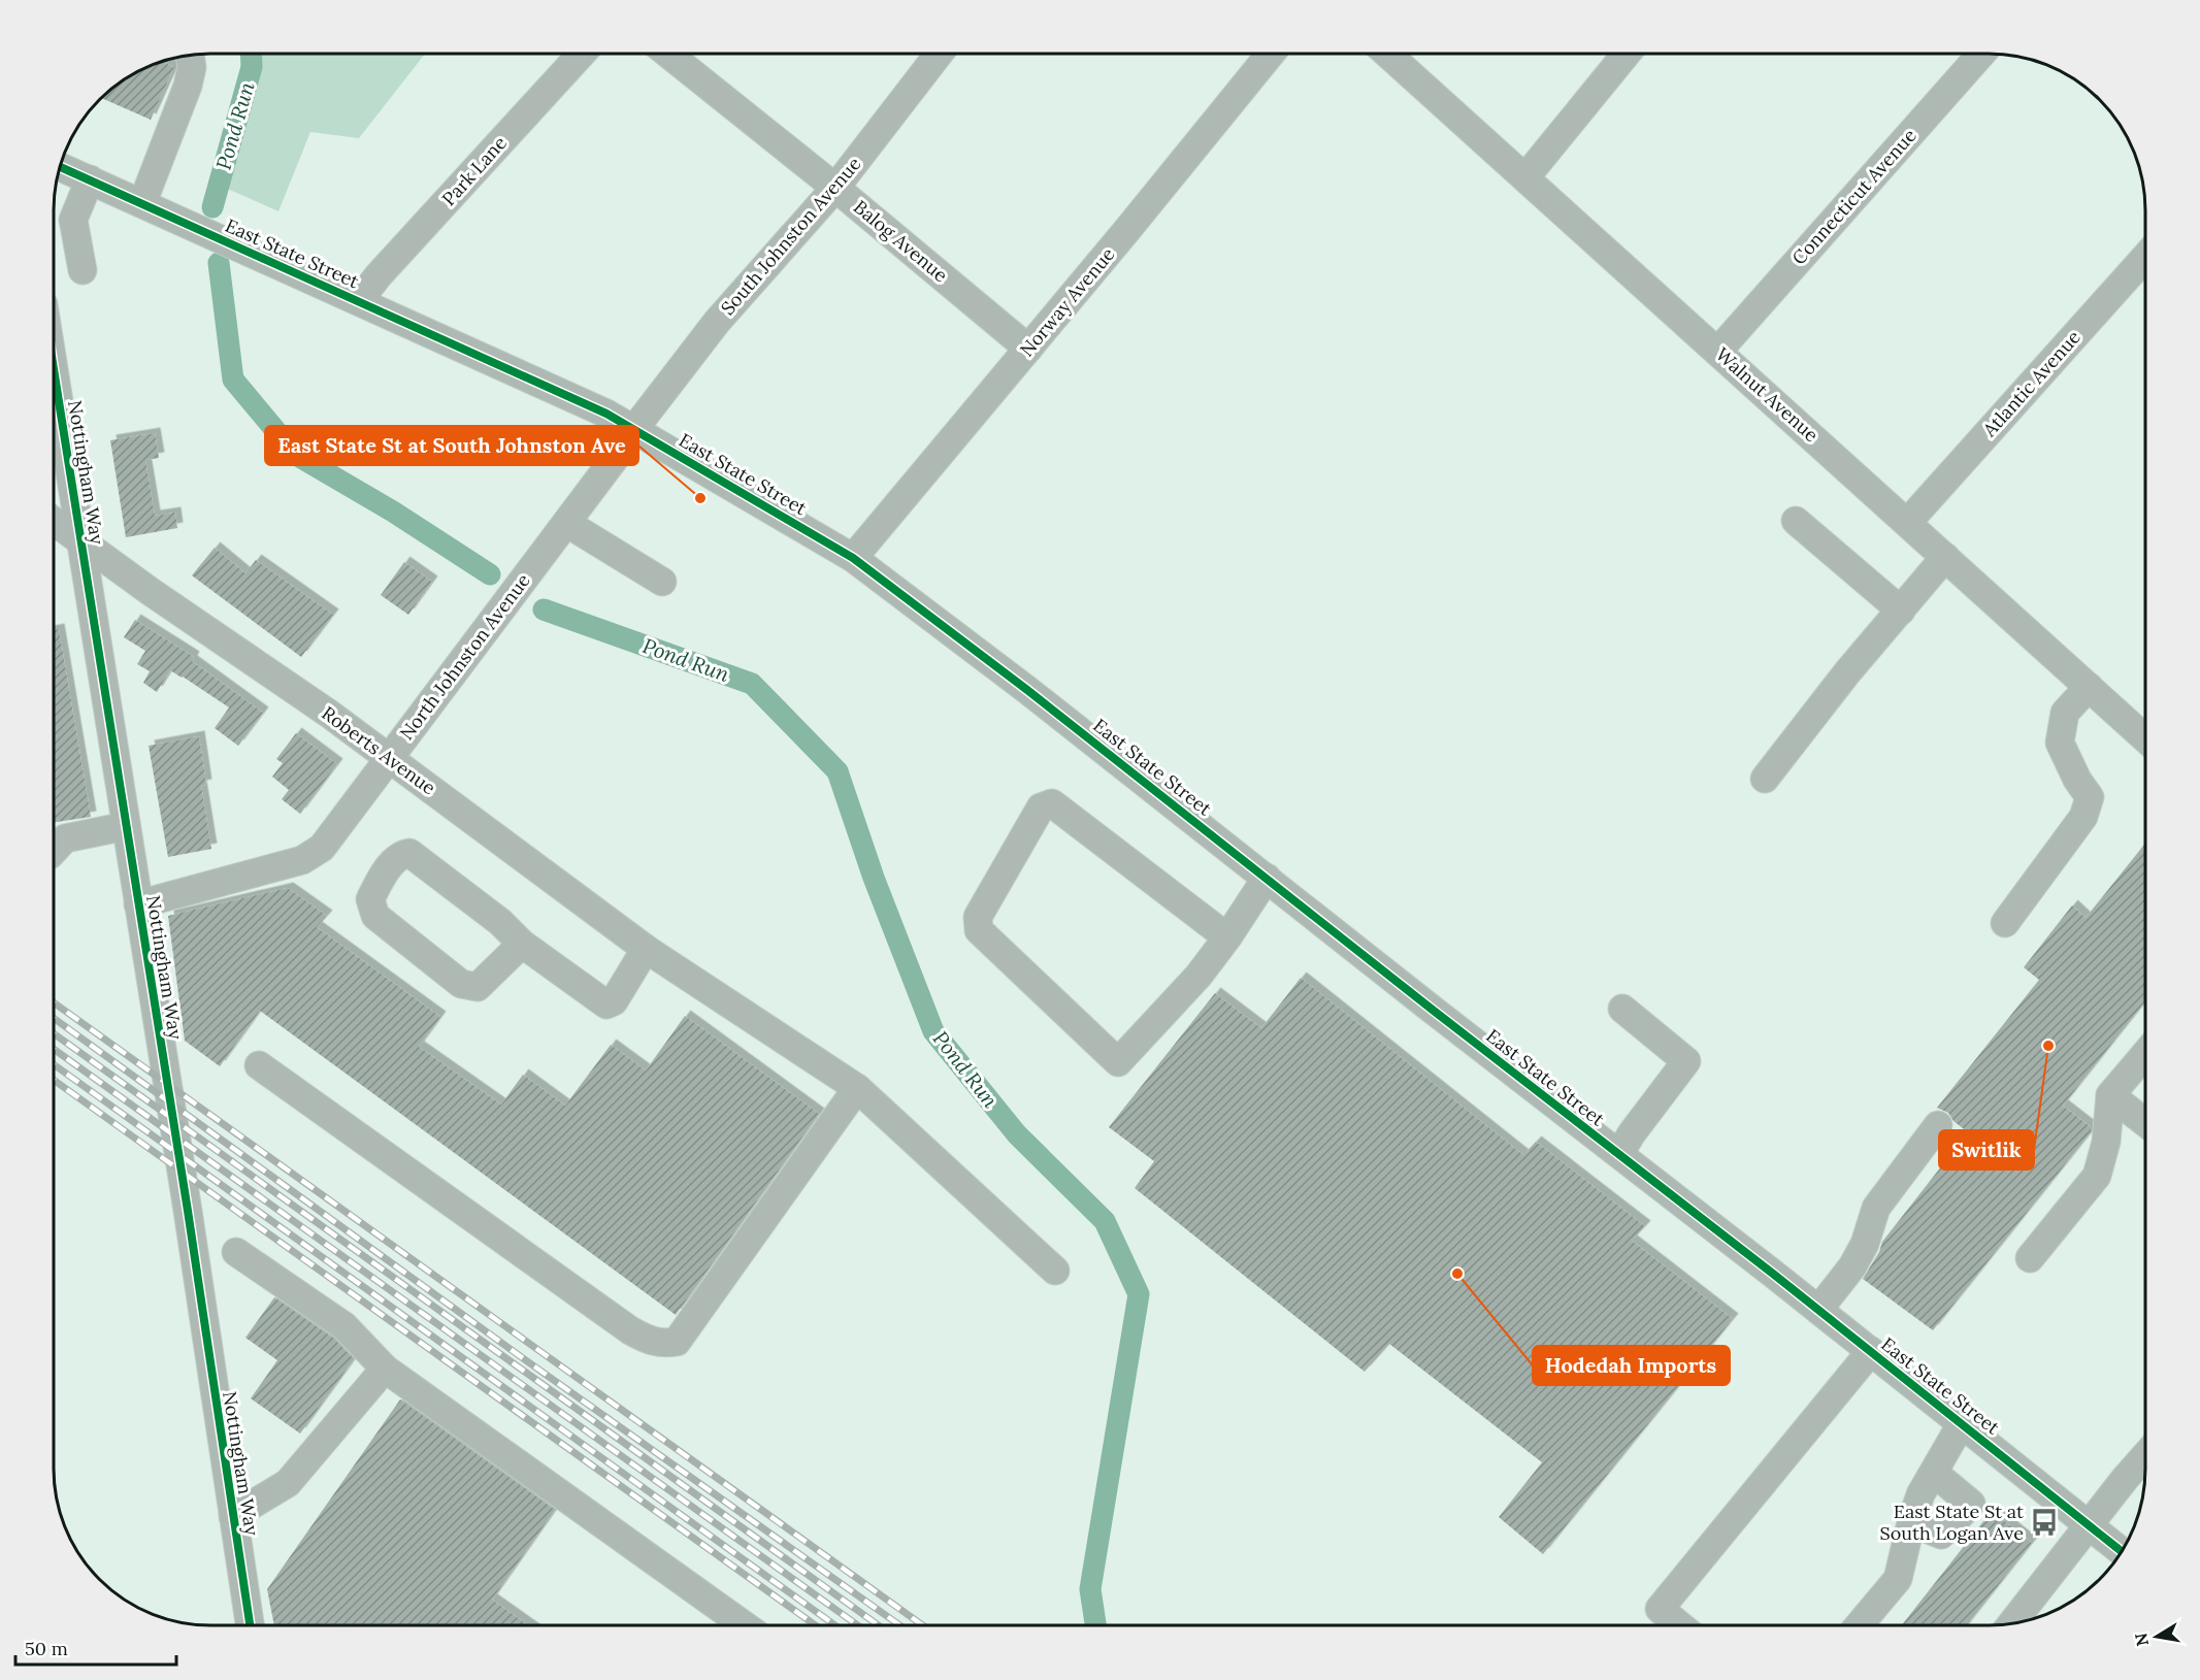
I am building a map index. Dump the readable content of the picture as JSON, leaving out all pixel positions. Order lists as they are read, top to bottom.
{
  "streets": {
    "street": [
      "Park Lane",
      "Connecticut Avenue",
      "South Johnston Avenue",
      "Balog Avenue",
      "East State Street",
      "Norway Avenue",
      "Atlantic Avenue",
      "Walnut Avenue",
      "Nottingham Way",
      "North Johnston Avenue",
      "Roberts Avenue"
    ]
  },
  "crossings": [
    ["Park Lane", "East State Street"],
    ["Connecticut Avenue", "Walnut Avenue"],
    ["South Johnston Avenue", "Balog Avenue"],
    ["South Johnston Avenue", "East State Street"],
    ["South Johnston Avenue", "North Johnston Avenue"],
    ["Balog Avenue", "Norway Avenue"],
    ["East State Street", "Norway Avenue"],
    ["East State Street", "North Johnston Avenue"],
    ["Atlantic Avenue", "Walnut Avenue"],
    ["Nottingham Way", "North Johnston Avenue"],
    ["Nottingham Way", "Roberts Avenue"],
    ["North Johnston Avenue", "Roberts Avenue"]
  ],
  "water": ["Pond Run"],
  "places": {
    "other": ["East State St at South Johnston Ave", "Switlik", "Hodedah Imports"],
    "bus stop": ["East State St at South Logan Ave"]
  },
  "scale_bar": "50 m",
  "north": "left"
}
